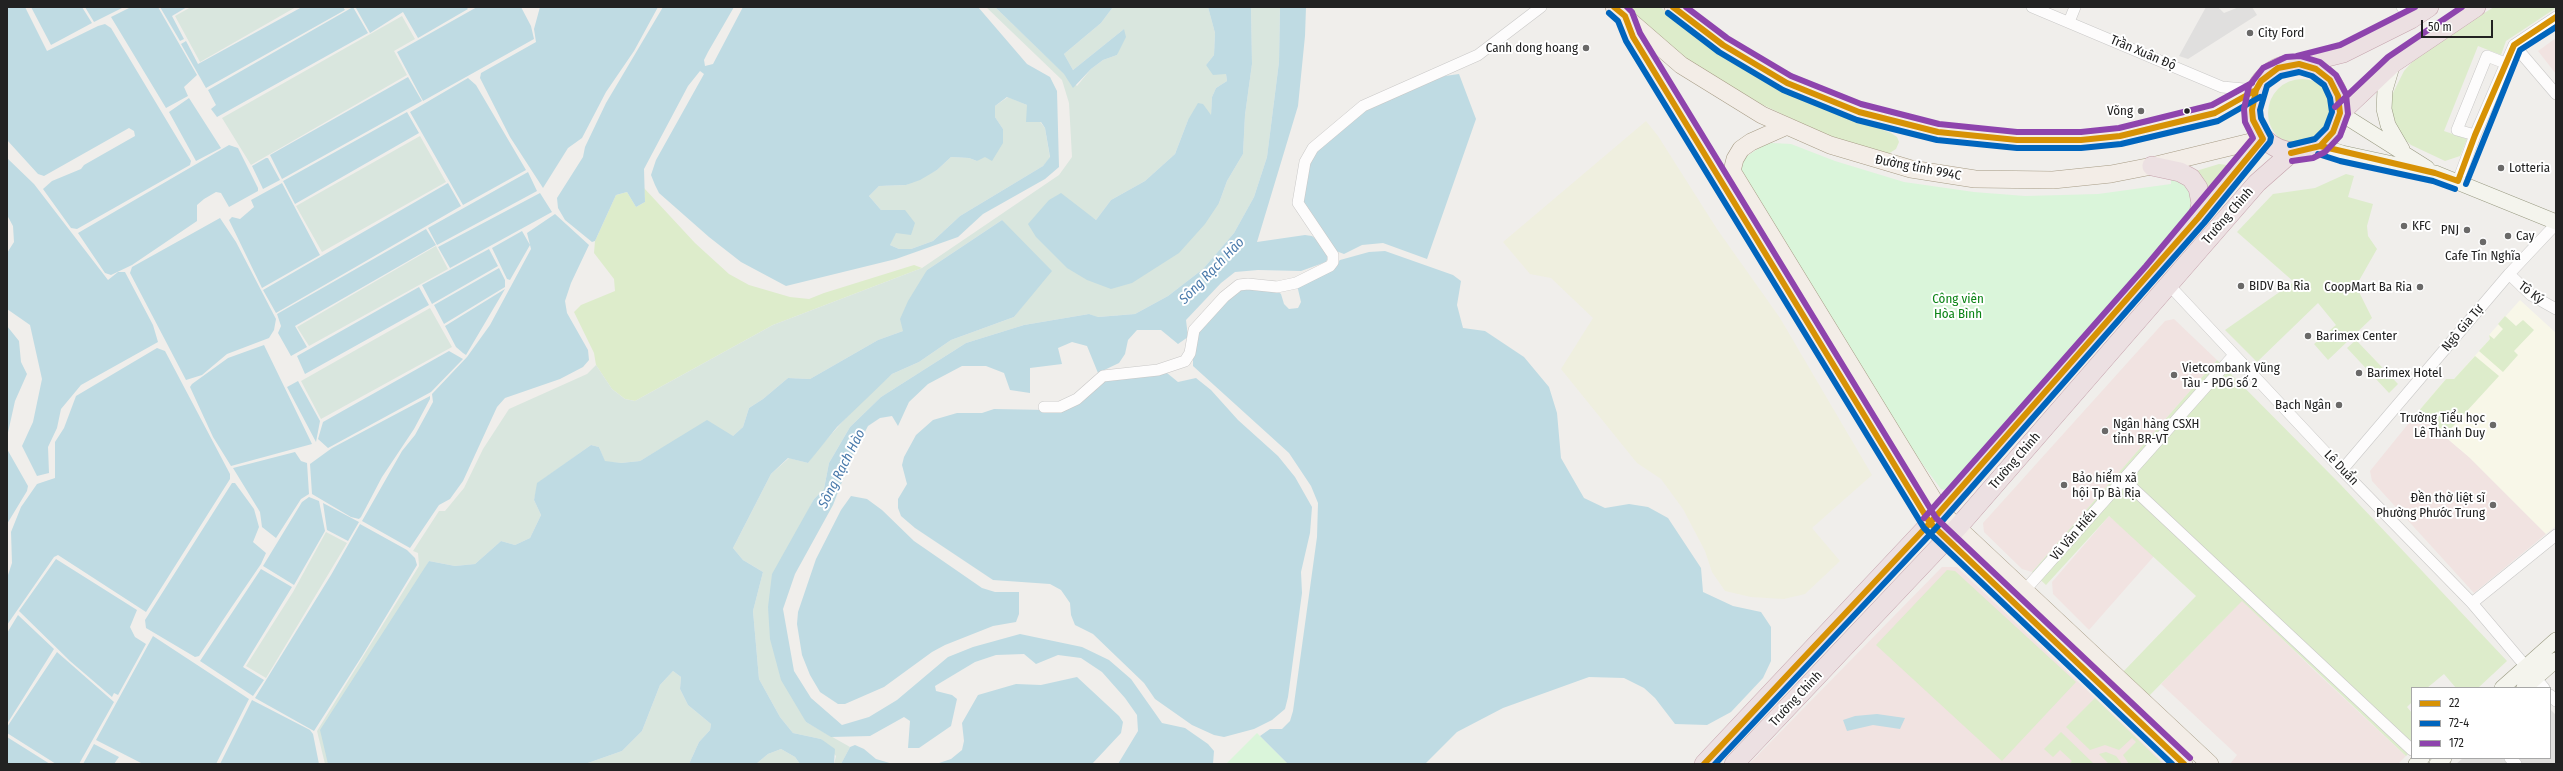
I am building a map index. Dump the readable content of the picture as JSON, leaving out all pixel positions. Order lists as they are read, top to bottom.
{
  "streets": {
    "highway": ["Trường Chinh"],
    "main road": ["Đường tỉnh 994C"],
    "street": [
      "Trần Xuân Độ",
      "Tô Ký",
      "Ngô Gia Tự",
      "Lê Duẩn",
      "Vũ Văn Hiếu"
    ]
  },
  "crossings": [
    ["Trần Xuân Độ", "Đường tỉnh 994C"],
    ["Trần Xuân Độ", "Trường Chinh"],
    ["Đường tỉnh 994C", "Trường Chinh"],
    ["Trường Chinh", "Lê Duẩn"],
    ["Tô Ký", "Ngô Gia Tự"],
    ["Ngô Gia Tự", "Lê Duẩn"],
    ["Lê Duẩn", "Vũ Văn Hiếu"]
  ],
  "water": ["Sông Rạch Hào"],
  "parks": ["Công viên Hòa Bình"],
  "places": [
    "City Ford",
    "Canh dong hoang",
    "Võng",
    "Lotteria",
    "KFC",
    "PNJ",
    "Cay",
    "Cafe Tín Nghĩa",
    "BIDV Ba Ria",
    "CoopMart Ba Ria",
    "Barimex Center",
    "Barimex Hotel",
    "Vietcombank Vũng Tàu - PDG số 2",
    "Bạch Ngân",
    "Trường Tiểu học Lê Thành Duy",
    "Ngân hàng CSXH tỉnh BR-VT",
    "Bảo hiểm xã hội Tp Bà Rịa",
    "Đền thờ liệt sĩ Phường Phước Trung"
  ],
  "lines": ["transit line 22", "transit line 172", "transit line 72-4"],
  "legend": ["22", "72-4", "172"],
  "scale_bar": "50 m"
}
